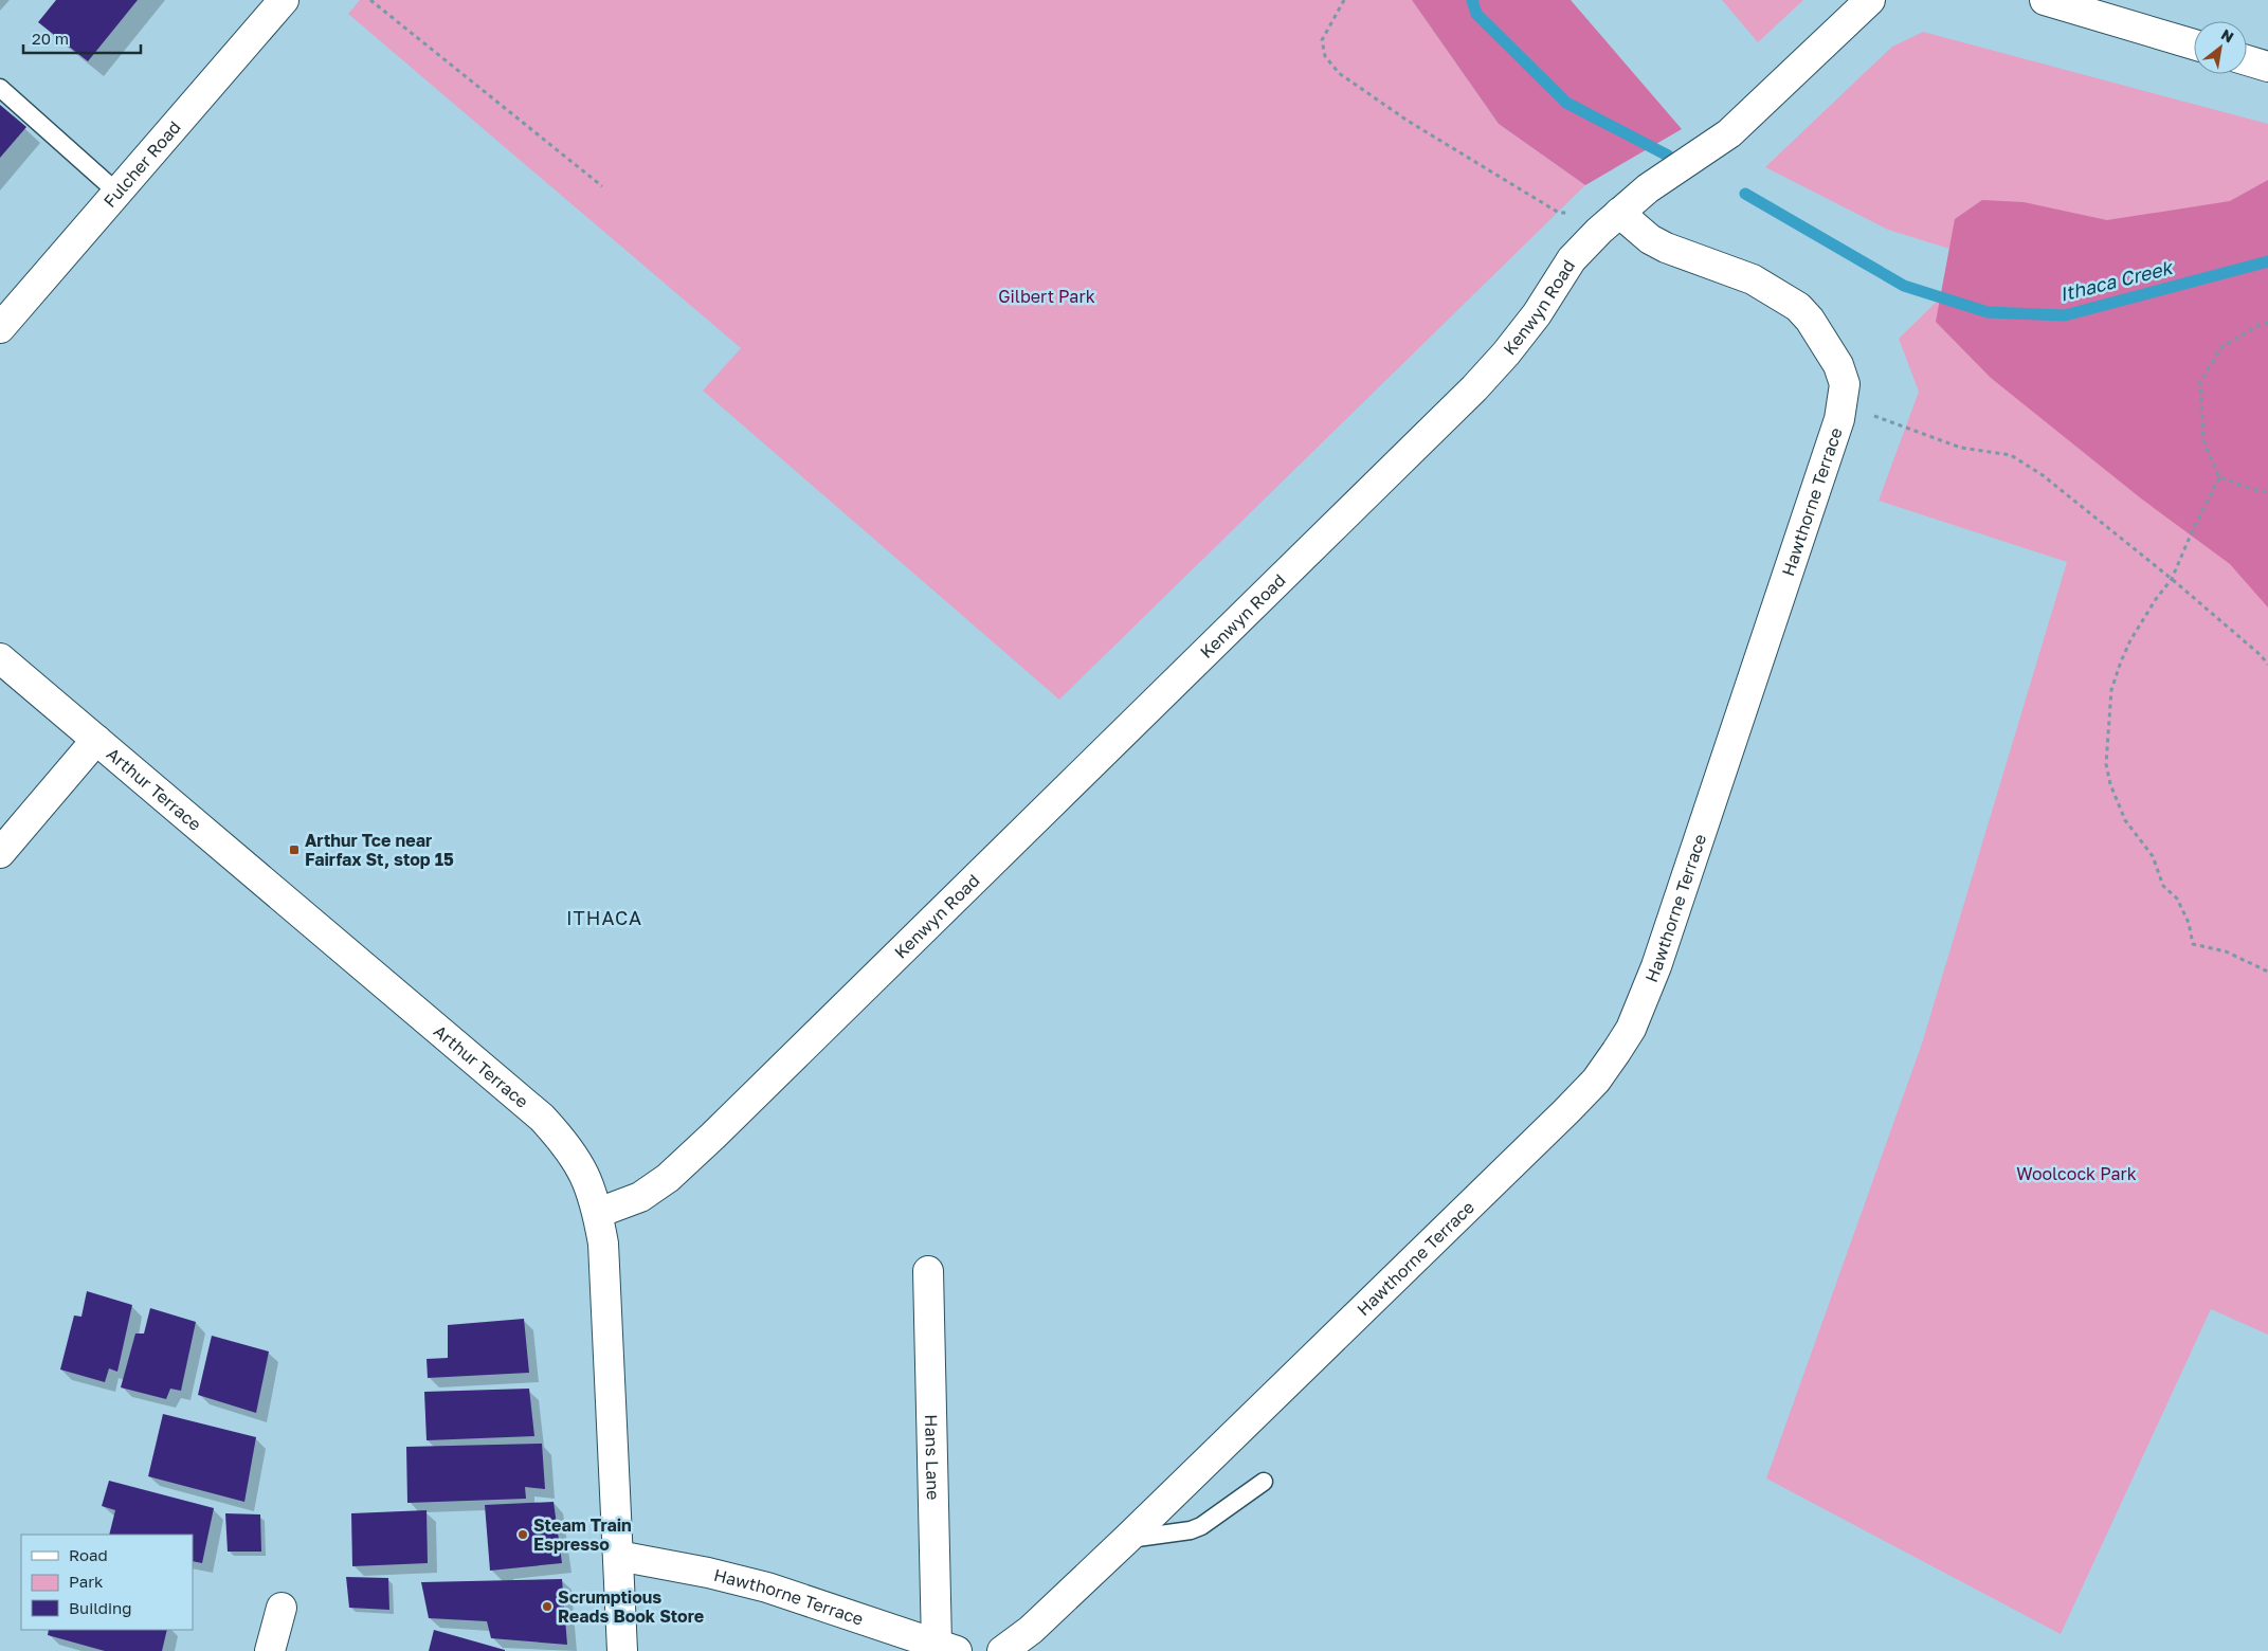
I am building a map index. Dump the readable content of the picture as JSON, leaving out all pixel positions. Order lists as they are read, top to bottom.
{
  "streets": {
    "street": [
      "Fulcher Road",
      "Kenwyn Road",
      "Hawthorne Terrace",
      "Arthur Terrace",
      "Hans Lane"
    ]
  },
  "crossings": [
    ["Kenwyn Road", "Hawthorne Terrace"],
    ["Kenwyn Road", "Arthur Terrace"],
    ["Hawthorne Terrace", "Arthur Terrace"],
    ["Hawthorne Terrace", "Hans Lane"]
  ],
  "districts": ["ITHACA"],
  "water": ["Ithaca Creek"],
  "parks": ["Gilbert Park", "Woolcock Park"],
  "places": {
    "transit": ["Arthur Tce near Fairfax St, stop 15"],
    "other": ["Steam Train Espresso", "Scrumptious Reads Book Store"]
  },
  "legend": ["Road", "Park", "Building"],
  "scale_bar": "20 m",
  "north": "top right"
}
